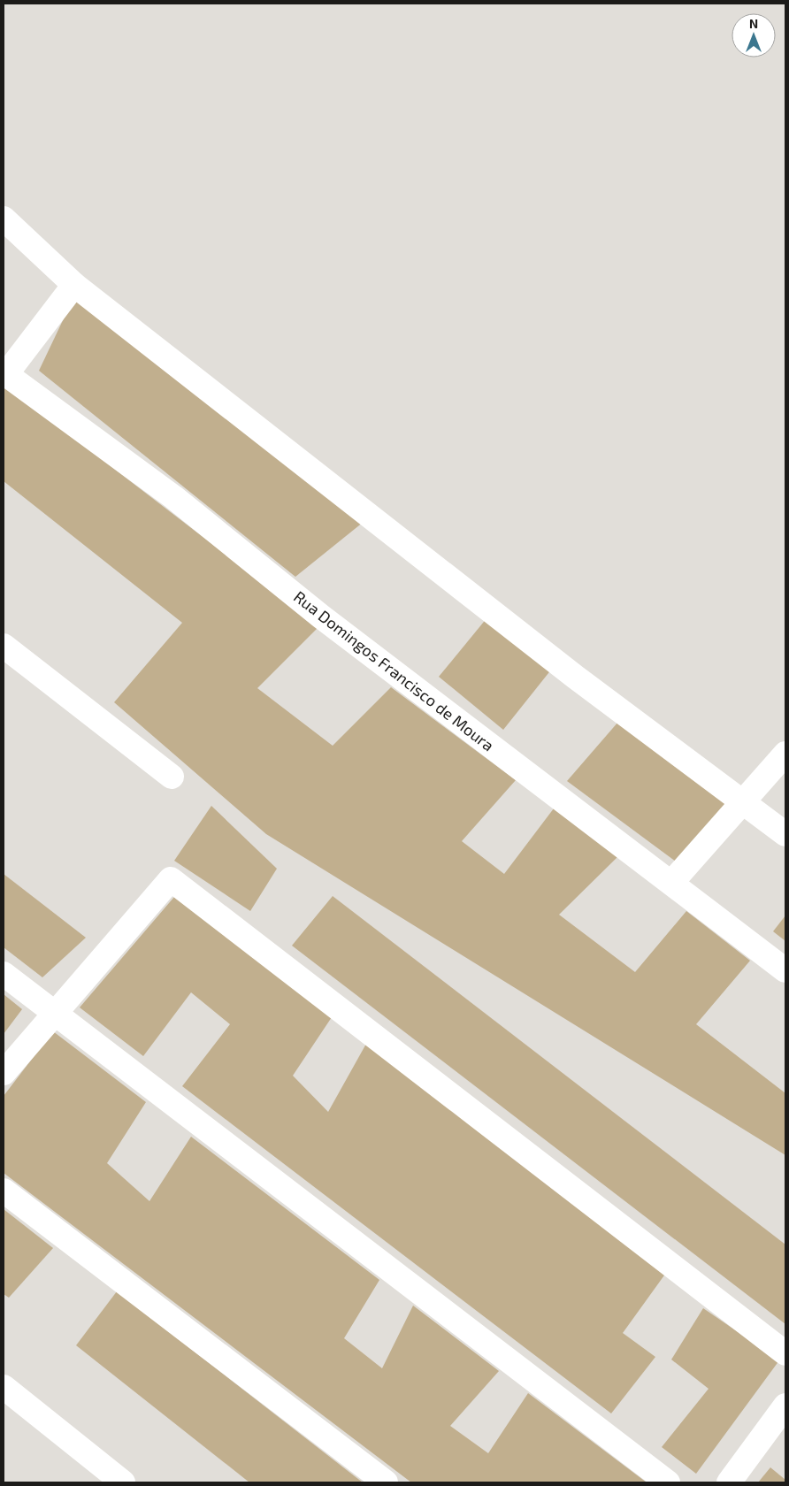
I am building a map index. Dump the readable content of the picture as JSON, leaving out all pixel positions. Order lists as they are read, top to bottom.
{
  "streets": {
    "street": ["Rua Domingos Francisco de Moura"]
  },
  "north": "top"
}
